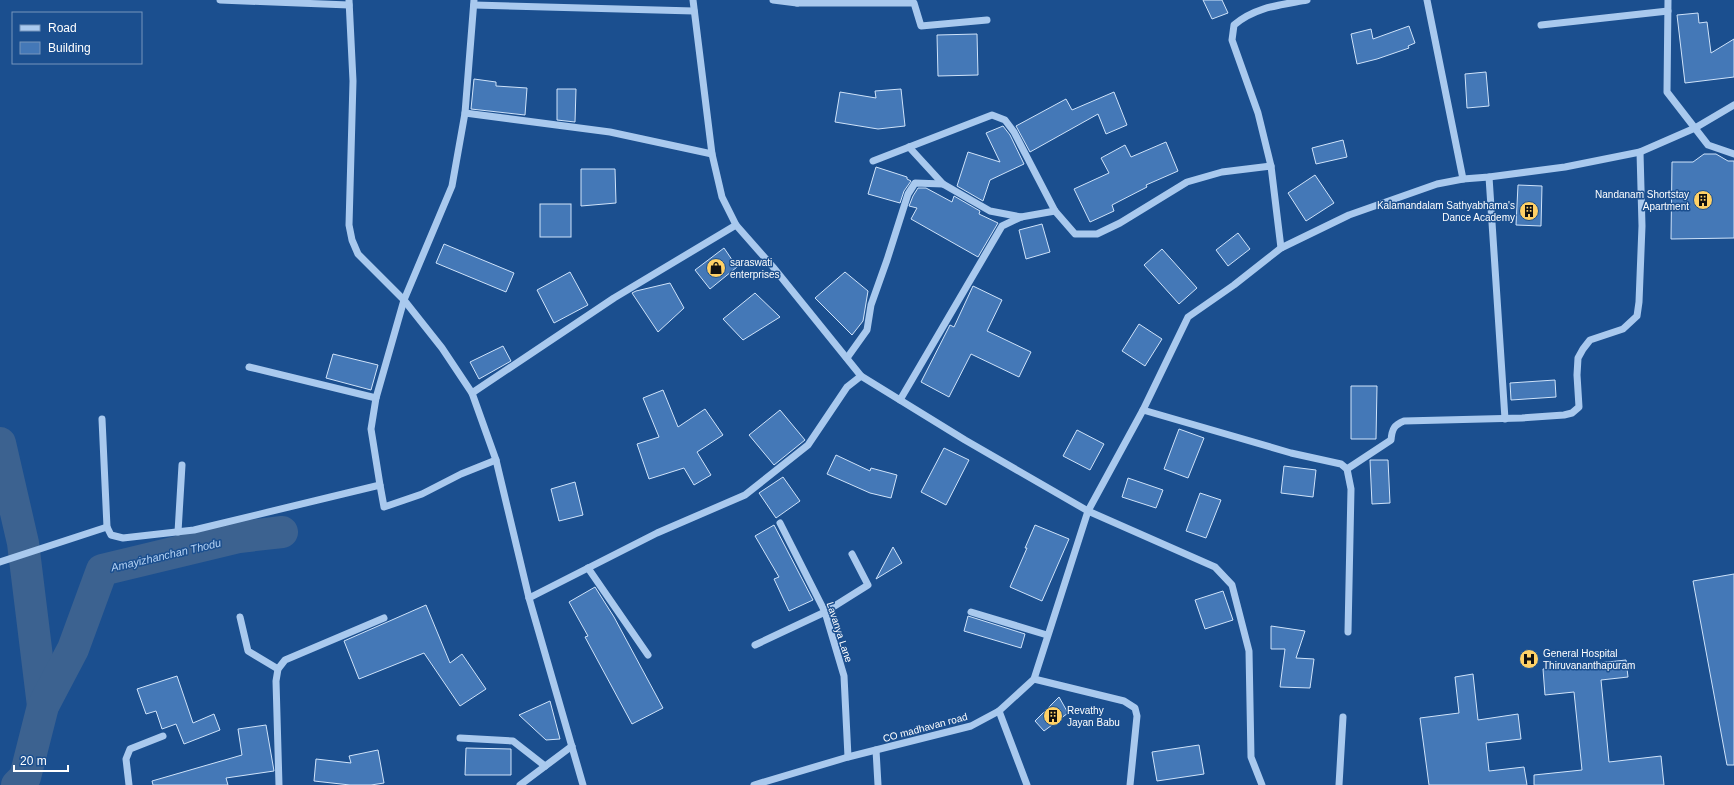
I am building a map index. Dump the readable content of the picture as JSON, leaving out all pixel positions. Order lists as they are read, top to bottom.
{
  "streets": {
    "street": ["Lavanya Lane", "CO madhavan road"]
  },
  "crossings": [
    ["Lavanya Lane", "CO madhavan road"]
  ],
  "water": ["Amayizhanchan Thodu"],
  "places": {
    "building": ["Nandanam Shortstay Apartment", "Kalamandalam Sathyabhama's Dance Academy", "Revathy Jayan Babu"],
    "shop": ["saraswati enterprises"],
    "hospital": ["General Hospital Thiruvananthapuram"]
  },
  "legend": ["Road", "Building"],
  "scale_bar": "20 m"
}
